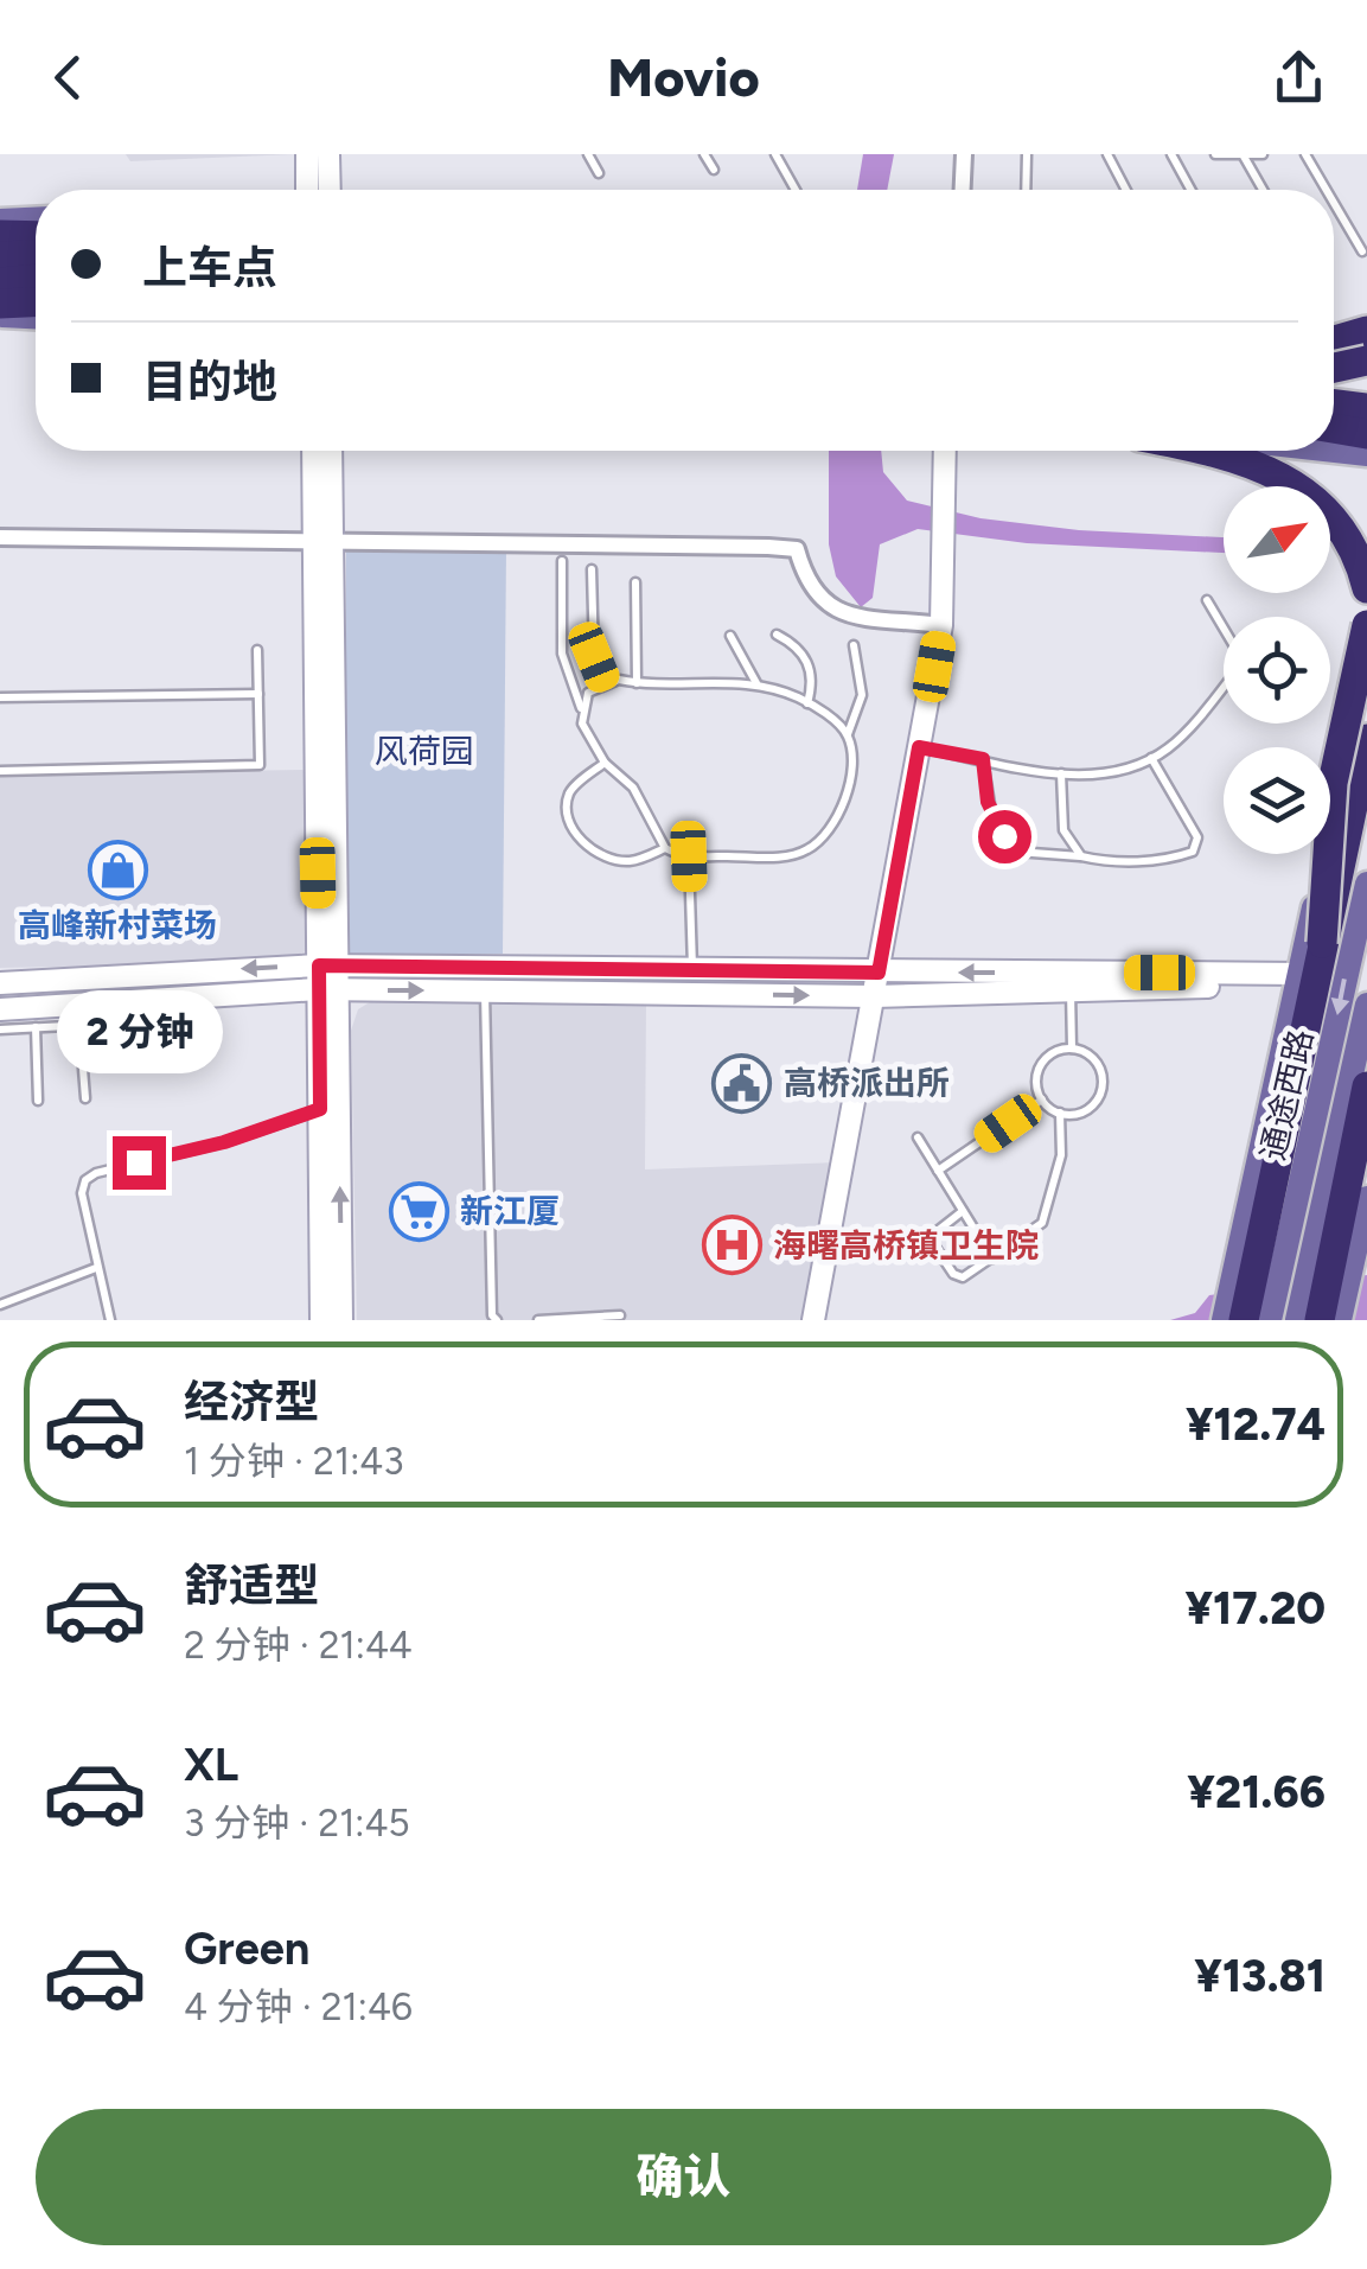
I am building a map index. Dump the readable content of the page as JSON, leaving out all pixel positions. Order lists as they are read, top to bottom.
{
  "streets": {
    "main road": ["通途西路"]
  },
  "parks": ["风荷园"],
  "places": {
    "shop": ["高峰新村菜场"],
    "public building": ["高桥派出所"],
    "supermarket": ["新江厦"],
    "hospital": ["海曙高桥镇卫生院"]
  },
  "north": "top right",
  "page": {
    "header": "Movio",
    "banner": ["上车点", "目的地"],
    "bubble": "2 分钟",
    "list": [
      {
        "name": "经济型",
        "note": "1 分钟 · 21:43",
        "value": "¥12.74"
      },
      {
        "name": "舒适型",
        "note": "2 分钟 · 21:44",
        "value": "¥17.20"
      },
      {
        "name": "XL",
        "note": "3 分钟 · 21:45",
        "value": "¥21.66"
      },
      {
        "name": "Green",
        "note": "4 分钟 · 21:46",
        "value": "¥13.81"
      }
    ],
    "buttons": "确认"
  }
}
